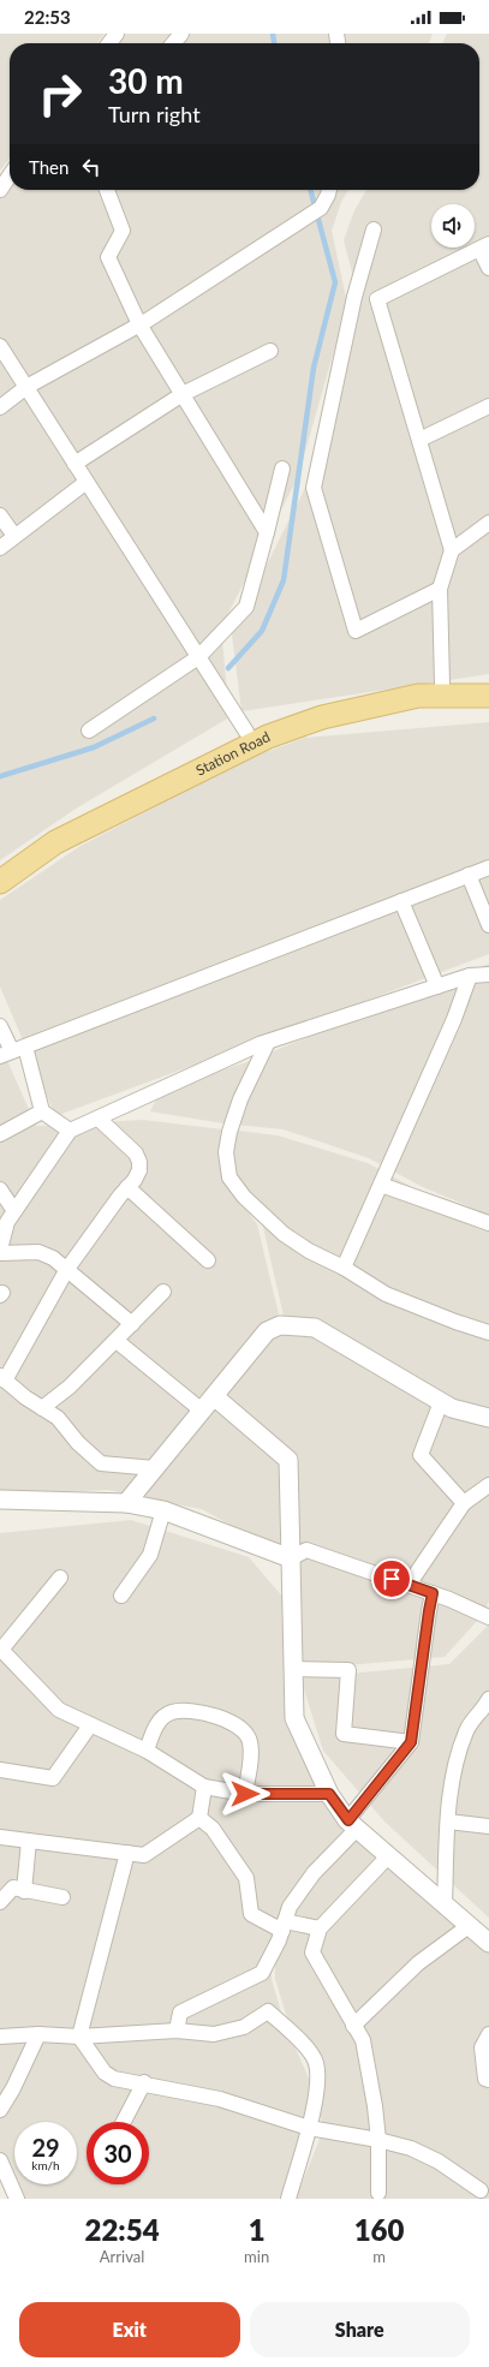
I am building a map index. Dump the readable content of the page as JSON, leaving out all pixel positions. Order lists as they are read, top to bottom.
{
  "streets": {
    "main road": ["Station Road"]
  },
  "page": {
    "status": "22:53",
    "turn": ["30 m", "Turn right"],
    "then": "Then",
    "speed": "29 km/h",
    "limit": "30",
    "eta": [
      "22:54",
      "Arrival",
      "1",
      "min",
      "160",
      "m"
    ],
    "buttons": ["Exit", "Share"]
  }
}
